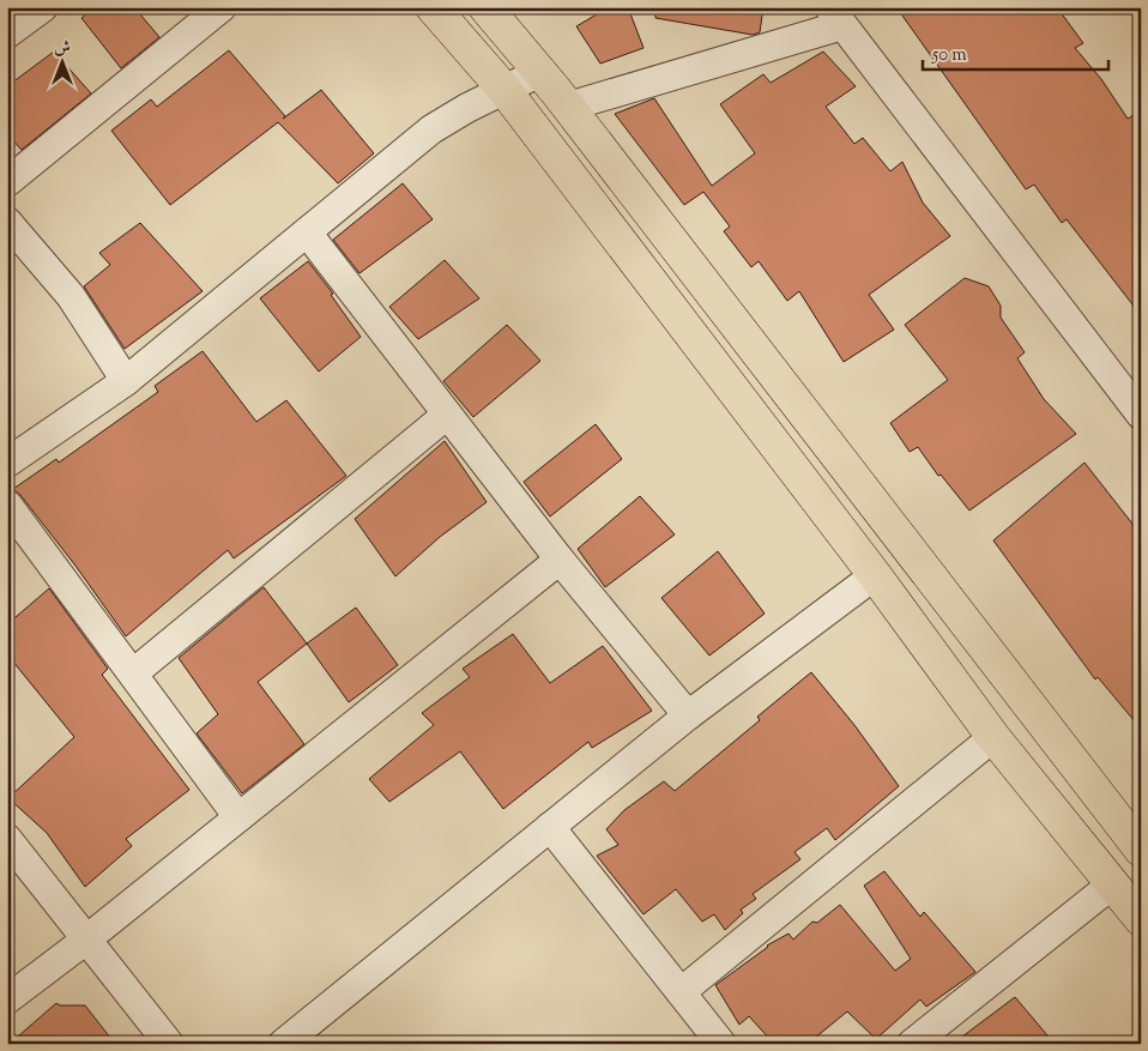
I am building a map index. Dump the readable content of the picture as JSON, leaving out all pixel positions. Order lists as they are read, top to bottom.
{
  "scale_bar": "50 m",
  "north": "top"
}
